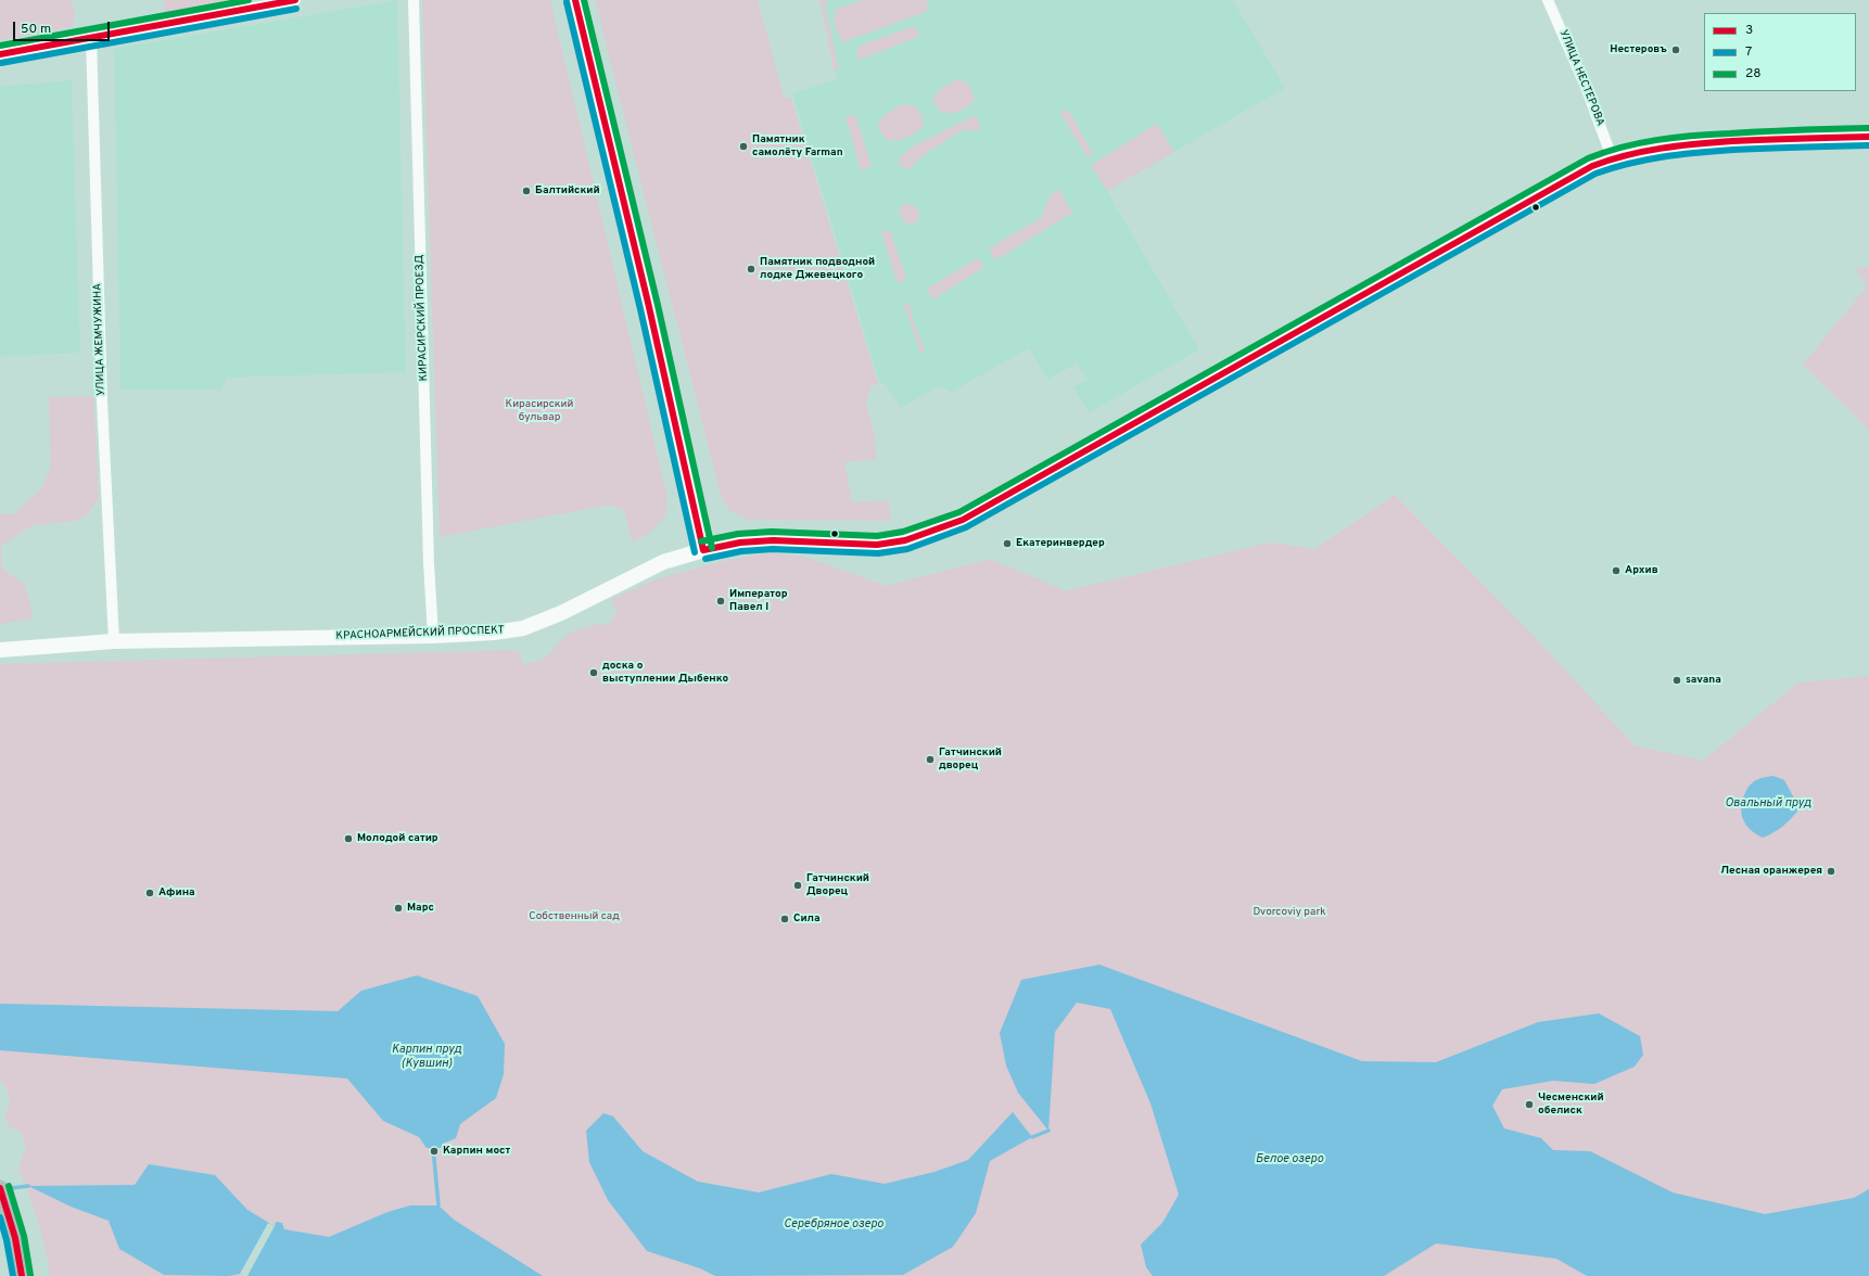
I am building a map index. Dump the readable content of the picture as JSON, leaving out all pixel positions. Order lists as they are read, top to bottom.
{
  "streets": {
    "main road": ["КРАСНОАРМЕЙСКИЙ ПРОСПЕКТ"],
    "street": ["УЛИЦА НЕСТЕРОВА", "КИРАСИРСКИЙ ПРОЕЗД", "УЛИЦА ЖЕМЧУЖИНА"]
  },
  "crossings": [
    ["УЛИЦА НЕСТЕРОВА", "КРАСНОАРМЕЙСКИЙ ПРОСПЕКТ"],
    ["КИРАСИРСКИЙ ПРОЕЗД", "КРАСНОАРМЕЙСКИЙ ПРОСПЕКТ"],
    ["УЛИЦА ЖЕМЧУЖИНА", "КРАСНОАРМЕЙСКИЙ ПРОСПЕКТ"]
  ],
  "water": [
    "Овальный пруд",
    "Карпин пруд (Кувшин)",
    "Белое озеро",
    "Серебряное озеро"
  ],
  "parks": ["Кирасирский бульвар", "Dvorcoviy park", "Собственный сад"],
  "places": [
    "Нестеровъ",
    "Памятник самолёту Farman",
    "Балтийский",
    "Памятник подводной лодке Джевецкого",
    "Екатеринвердер",
    "Архив",
    "Император Павел I",
    "доска о выступлении Дыбенко",
    "savana",
    "Гатчинский дворец",
    "Молодой сатир",
    "Лесная оранжерея",
    "Гатчинский Дворец",
    "Афина",
    "Марс",
    "Сила",
    "Чесменский обелиск",
    "Карпин мост"
  ],
  "lines": ["transit line 3", "transit line 28", "transit line 7"],
  "legend": ["3", "7", "28"],
  "scale_bar": "50 m"
}
